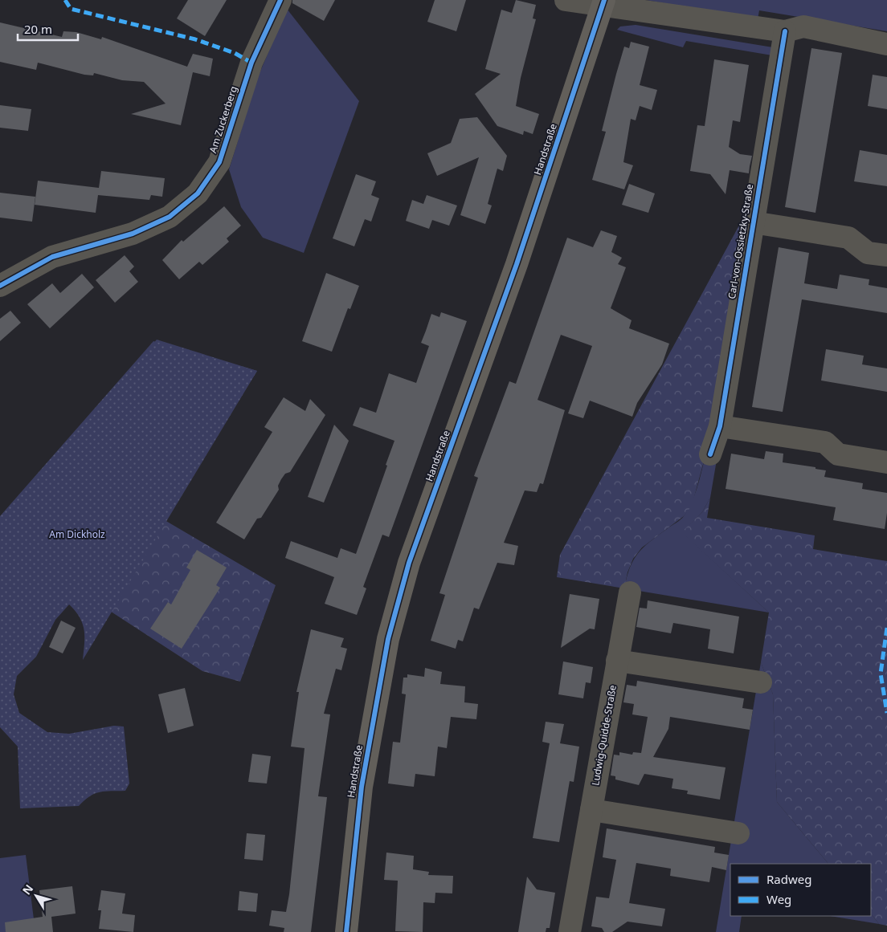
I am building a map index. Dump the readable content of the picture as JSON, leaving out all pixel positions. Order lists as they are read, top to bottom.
{
  "streets": {
    "main road": ["Handstraße"],
    "street": ["Am Zuckerberg", "Carl-von-Ossietzky-Straße", "Ludwig-Quidde-Straße"]
  },
  "parks": ["Am Dickholz"],
  "legend": ["Radweg", "Weg"],
  "scale_bar": "20 m",
  "north": "top left"
}
